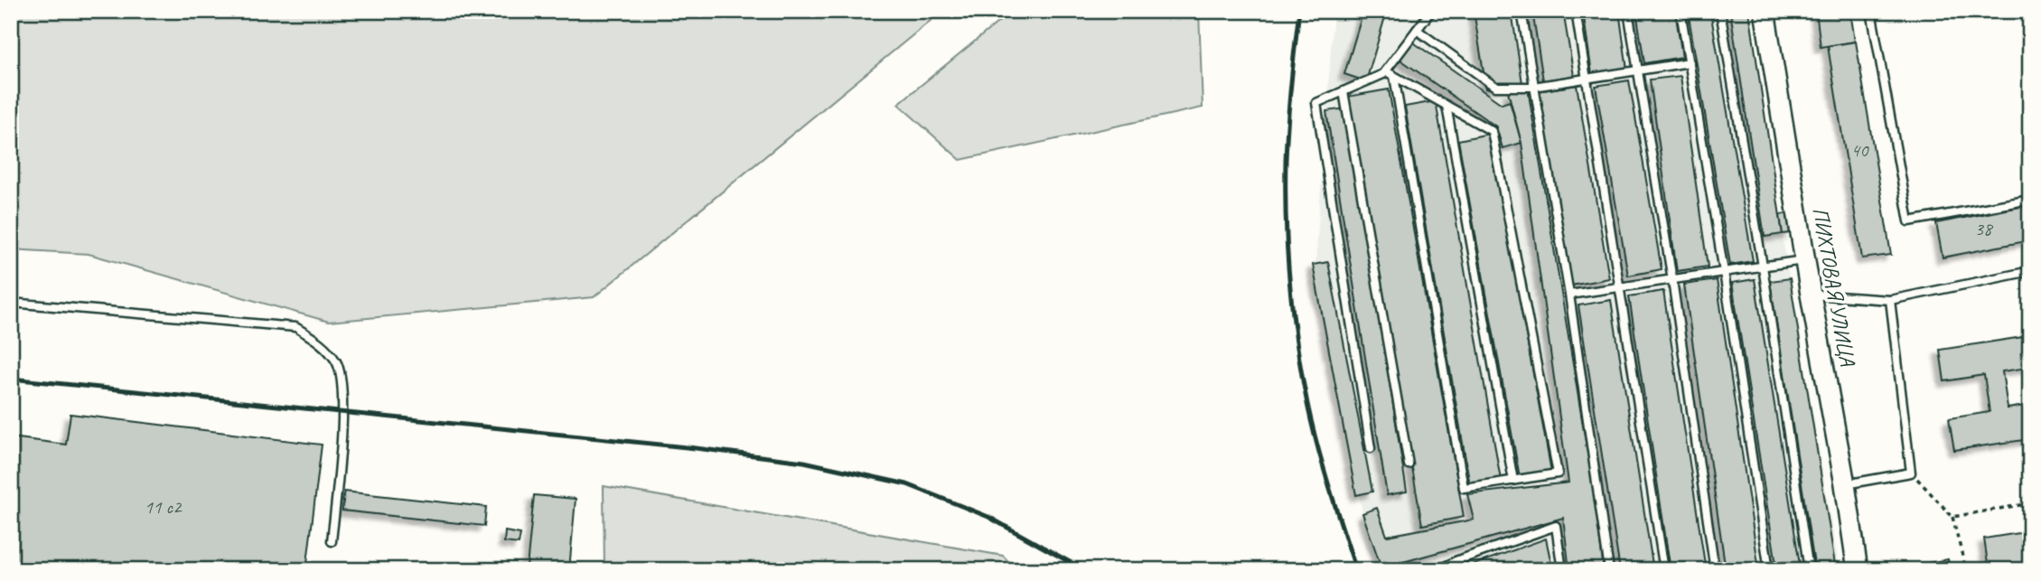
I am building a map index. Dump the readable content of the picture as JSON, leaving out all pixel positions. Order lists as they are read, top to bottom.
{
  "streets": {
    "street": ["ПИХТОВАЯ УЛИЦА"]
  },
  "house_numbers": ["40", "38", "11 с2"]
}
